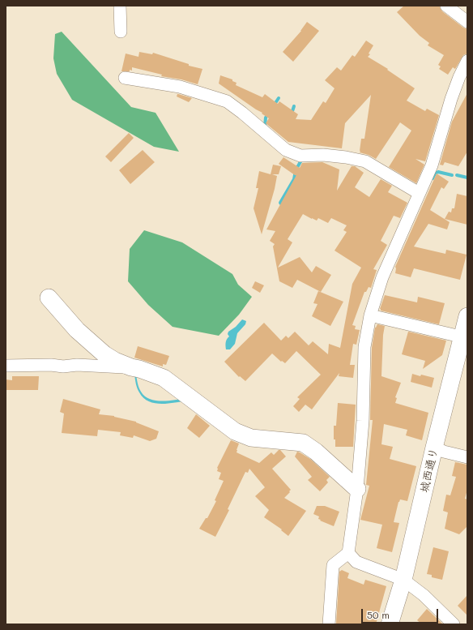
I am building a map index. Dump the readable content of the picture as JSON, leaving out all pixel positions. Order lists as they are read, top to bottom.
{
  "streets": {
    "street": ["城西通り"]
  },
  "scale_bar": "50 m"
}
